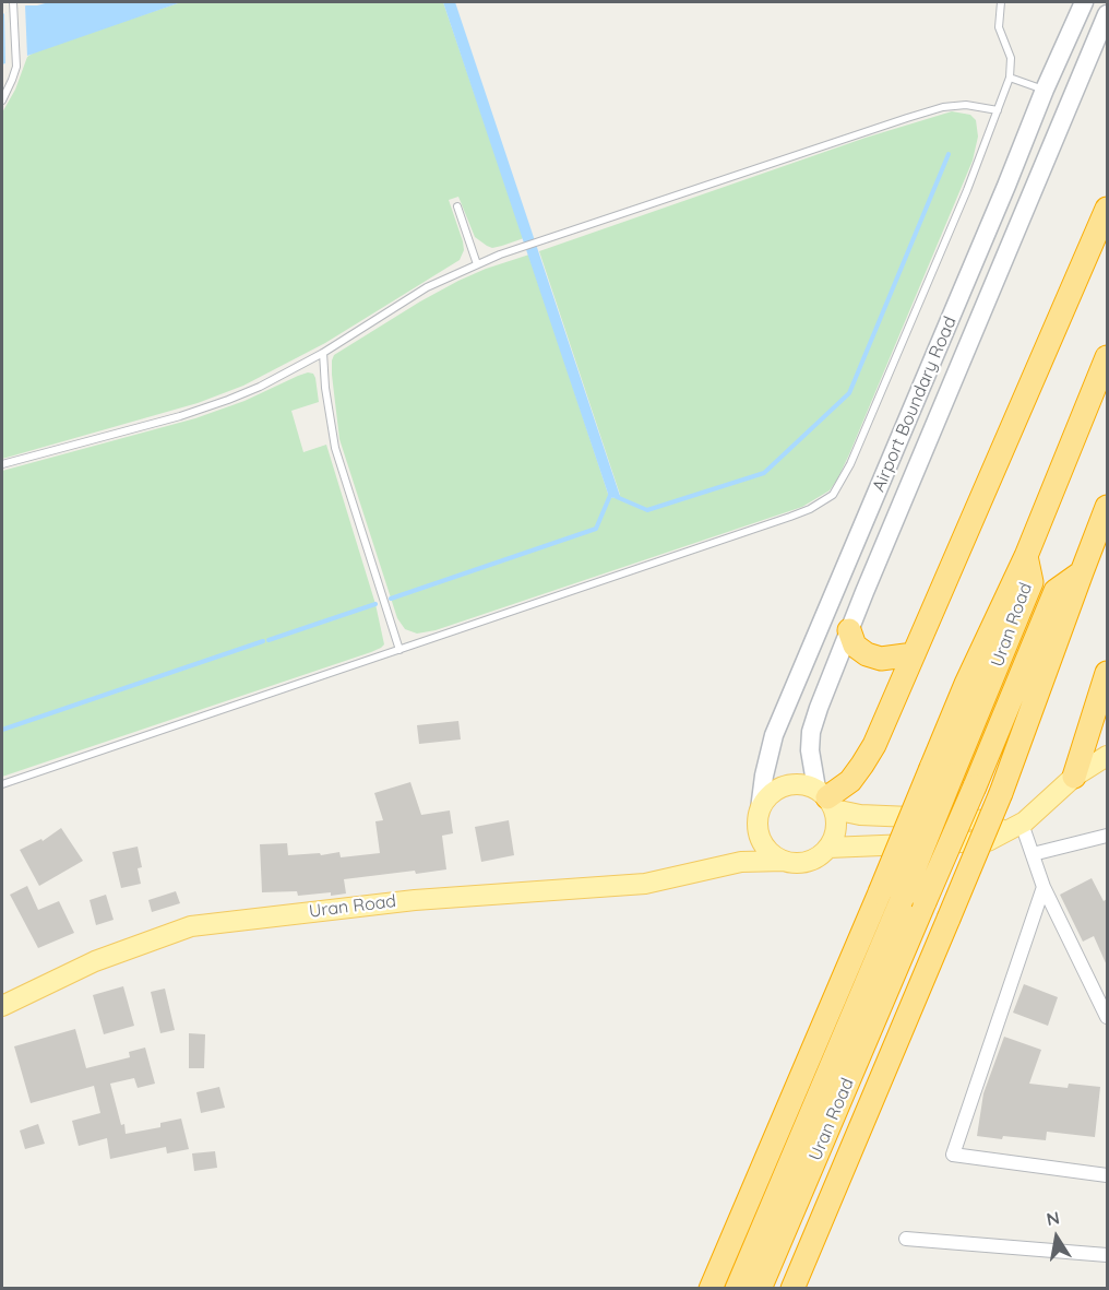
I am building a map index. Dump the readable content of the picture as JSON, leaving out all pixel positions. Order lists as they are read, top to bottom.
{
  "streets": {
    "highway": ["Uran Road"],
    "street": ["Airport Boundary Road"]
  },
  "crossings": [
    ["Airport Boundary Road", "Uran Road"]
  ],
  "north": "top"
}
